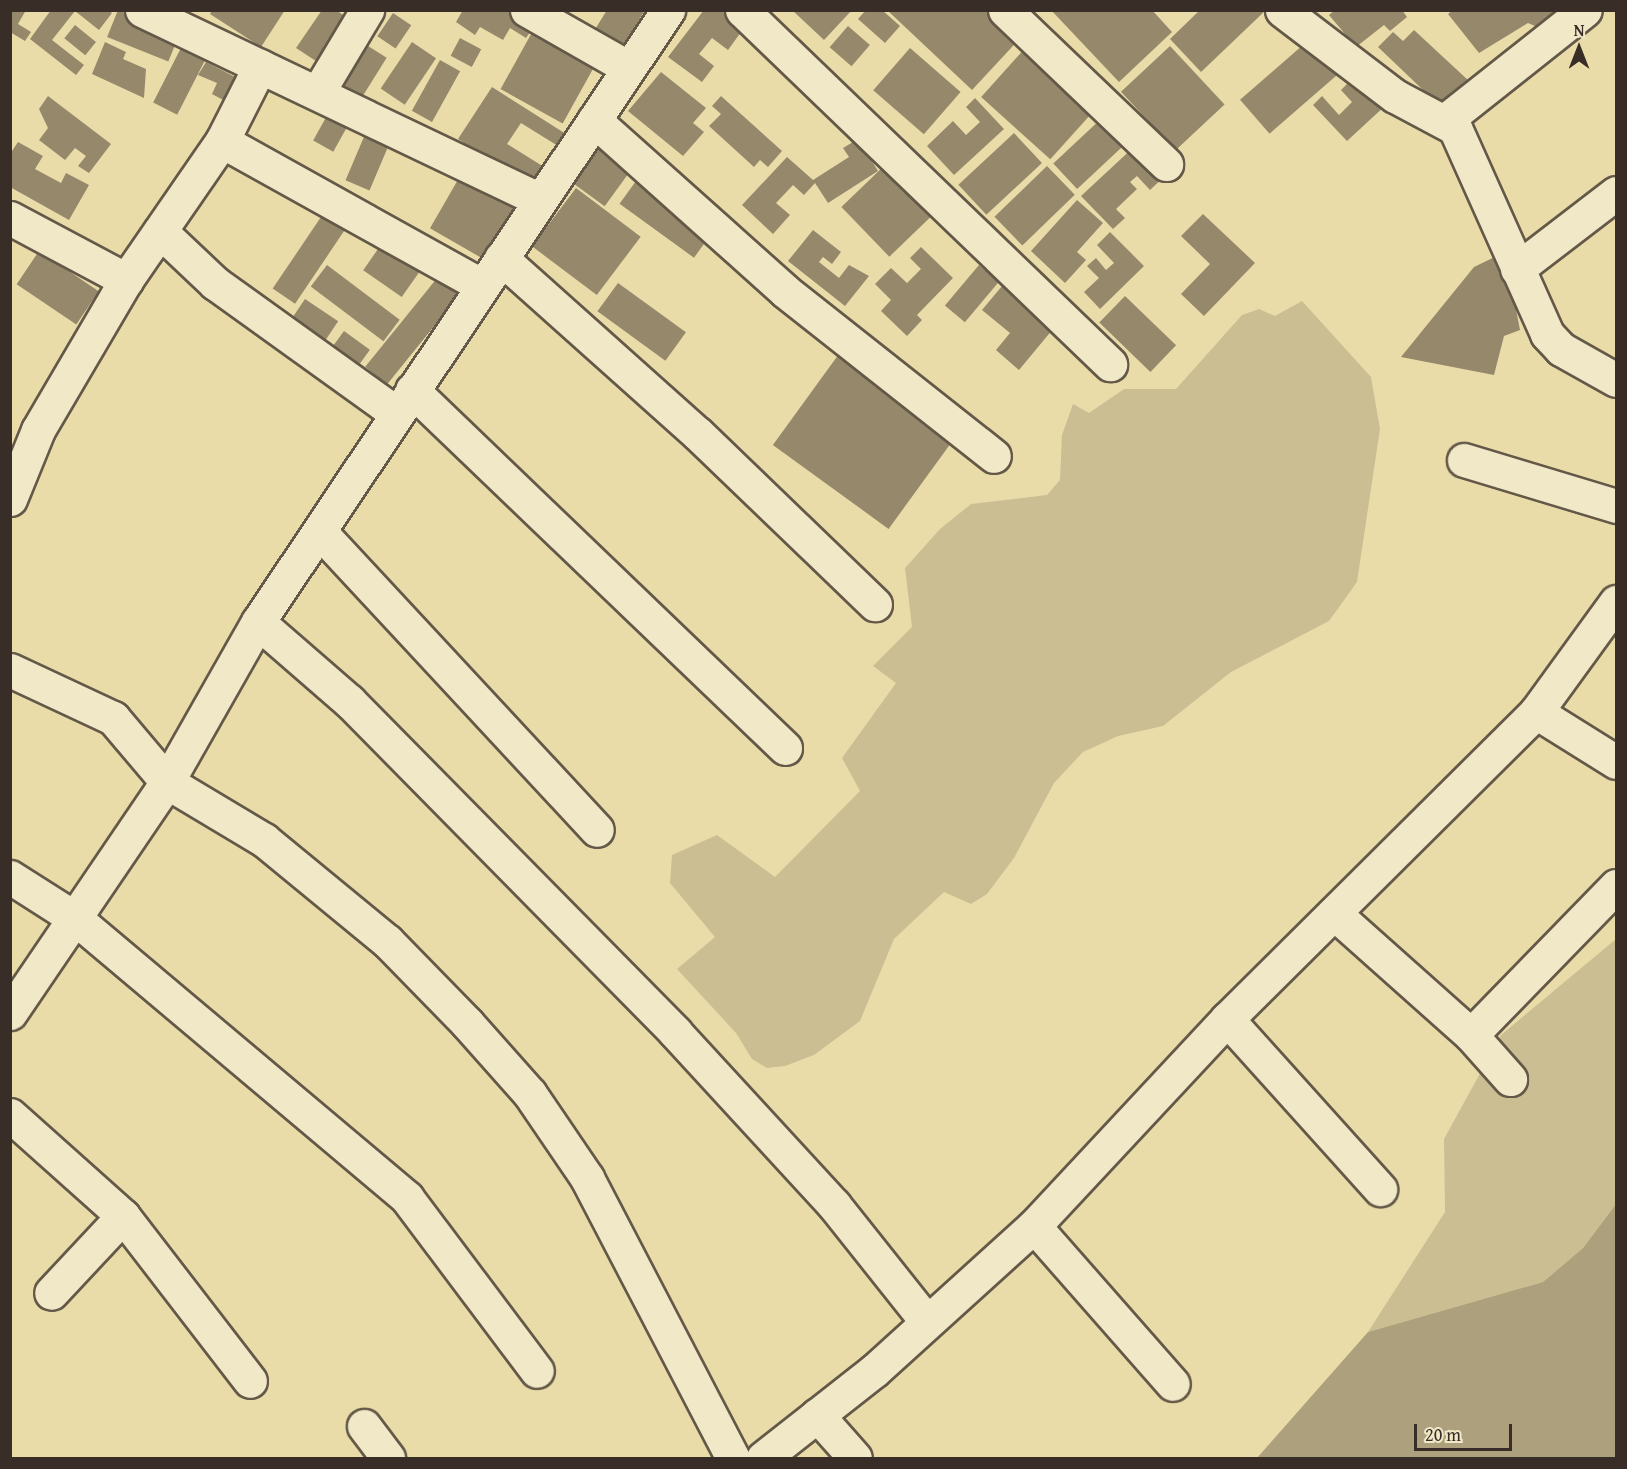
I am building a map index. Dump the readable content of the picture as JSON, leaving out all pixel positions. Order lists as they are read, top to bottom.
{
  "scale_bar": "20 m",
  "north": "top"
}
